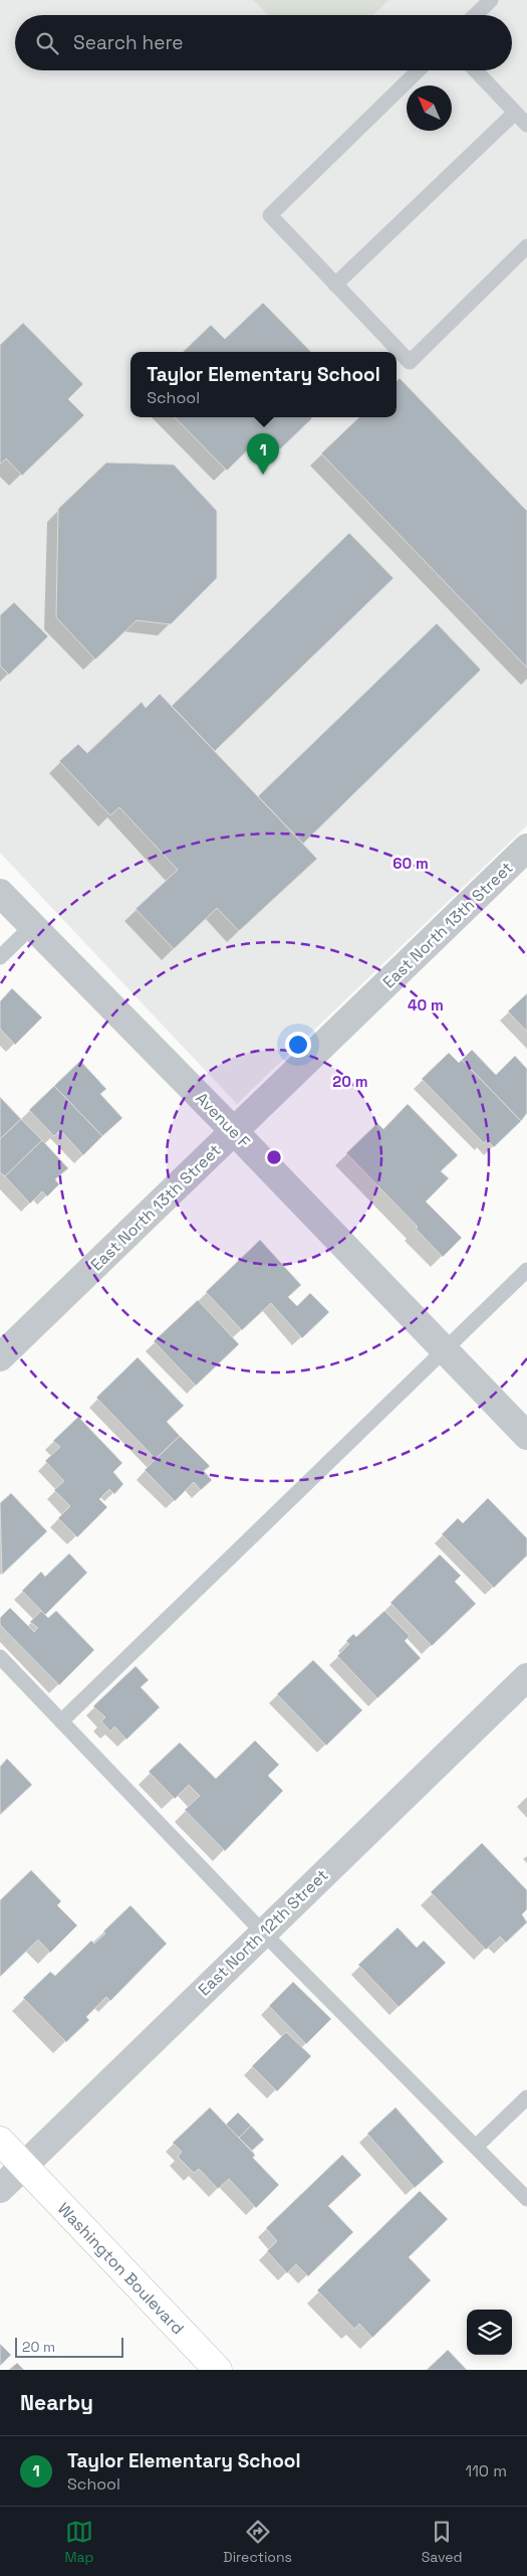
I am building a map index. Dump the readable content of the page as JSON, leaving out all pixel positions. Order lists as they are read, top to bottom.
{
  "streets": {
    "street": [
      "East North 13th Street",
      "Avenue F",
      "East North 12th Street",
      "Washington Boulevard"
    ]
  },
  "crossings": [
    ["East North 13th Street", "Avenue F"],
    ["East North 12th Street", "Washington Boulevard"]
  ],
  "scale_bar": "20 m",
  "north": "top left",
  "page": {
    "search": "Search here",
    "popup": ["Taylor Elementary School", "School"],
    "pins": "1",
    "scale": "20 m",
    "heading": "Nearby",
    "list": [
      {
        "mark": "1",
        "name": "Taylor Elementary School",
        "note": "School",
        "value": "110 m"
      }
    ],
    "nav": ["Map", "Directions", "Saved"]
  },
  "rings": ["60 m", "40 m", "20 m"]
}
